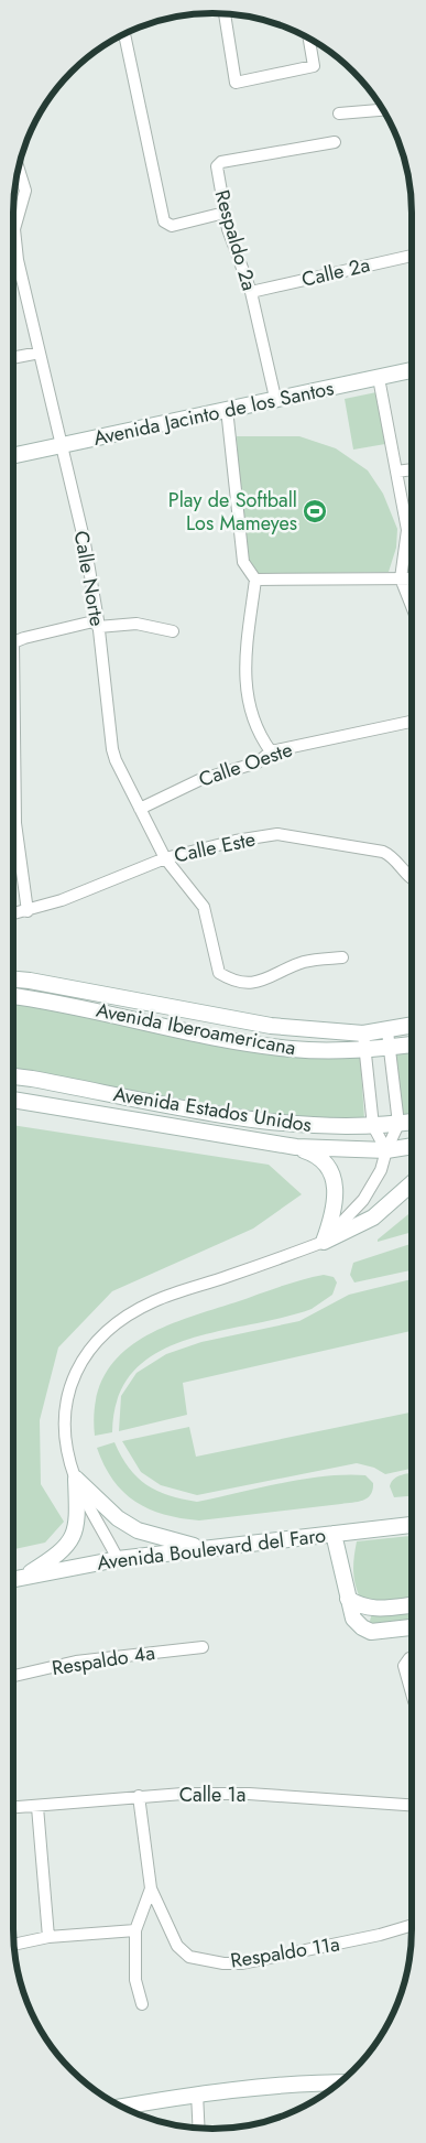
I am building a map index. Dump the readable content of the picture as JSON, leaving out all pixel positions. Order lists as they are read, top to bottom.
{
  "streets": {
    "street": [
      "Respaldo 2a",
      "Calle 2a",
      "Avenida Jacinto de los Santos",
      "Calle Norte",
      "Calle Oeste",
      "Calle Este",
      "Avenida Iberoamericana",
      "Avenida Estados Unidos",
      "Avenida Boulevard del Faro",
      "Respaldo 4a",
      "Calle 1a",
      "Respaldo 11a"
    ]
  },
  "crossings": [
    ["Respaldo 2a", "Calle 2a"],
    ["Respaldo 2a", "Avenida Jacinto de los Santos"],
    ["Avenida Jacinto de los Santos", "Calle Norte"],
    ["Calle Norte", "Calle Oeste"],
    ["Calle Norte", "Calle Este"],
    ["Calle 1a", "Respaldo 11a"]
  ],
  "places": {
    "sports": ["Play de Softball Los Mameyes"]
  }
}
